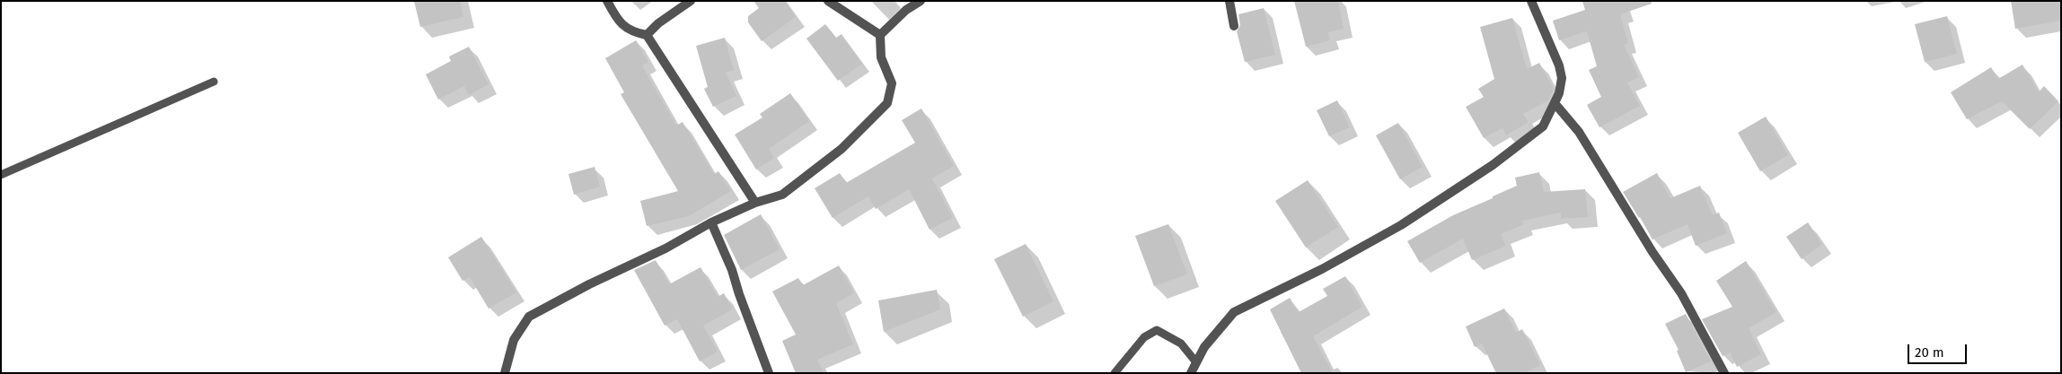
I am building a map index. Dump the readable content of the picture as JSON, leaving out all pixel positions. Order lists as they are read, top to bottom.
{
  "scale_bar": "20 m"
}
